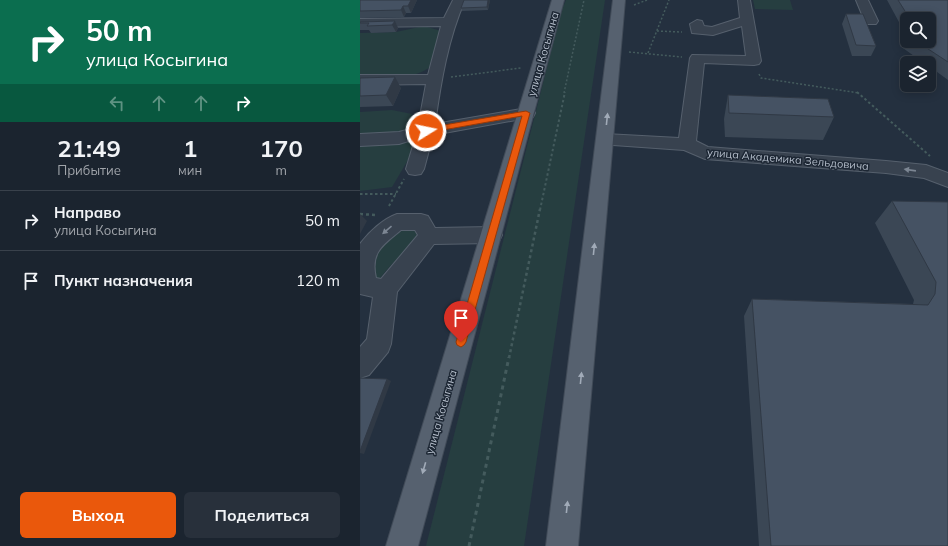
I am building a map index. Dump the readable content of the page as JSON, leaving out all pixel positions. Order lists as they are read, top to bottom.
{
  "streets": {
    "main road": ["улица Косыгина"],
    "street": ["улица Академика Зельдовича"]
  },
  "one_way": ["улица Академика Зельдовича"],
  "page": {
    "turn": ["50 m", "улица Косыгина"],
    "eta": [
      "21:49",
      "Прибытие",
      "1",
      "мин",
      "170",
      "m"
    ],
    "list": [
      {
        "name": "Направо",
        "note": "улица Косыгина",
        "value": "50 m"
      },
      {
        "name": "Пункт назначения",
        "value": "120 m"
      }
    ],
    "buttons": ["Выход", "Поделиться"]
  }
}
